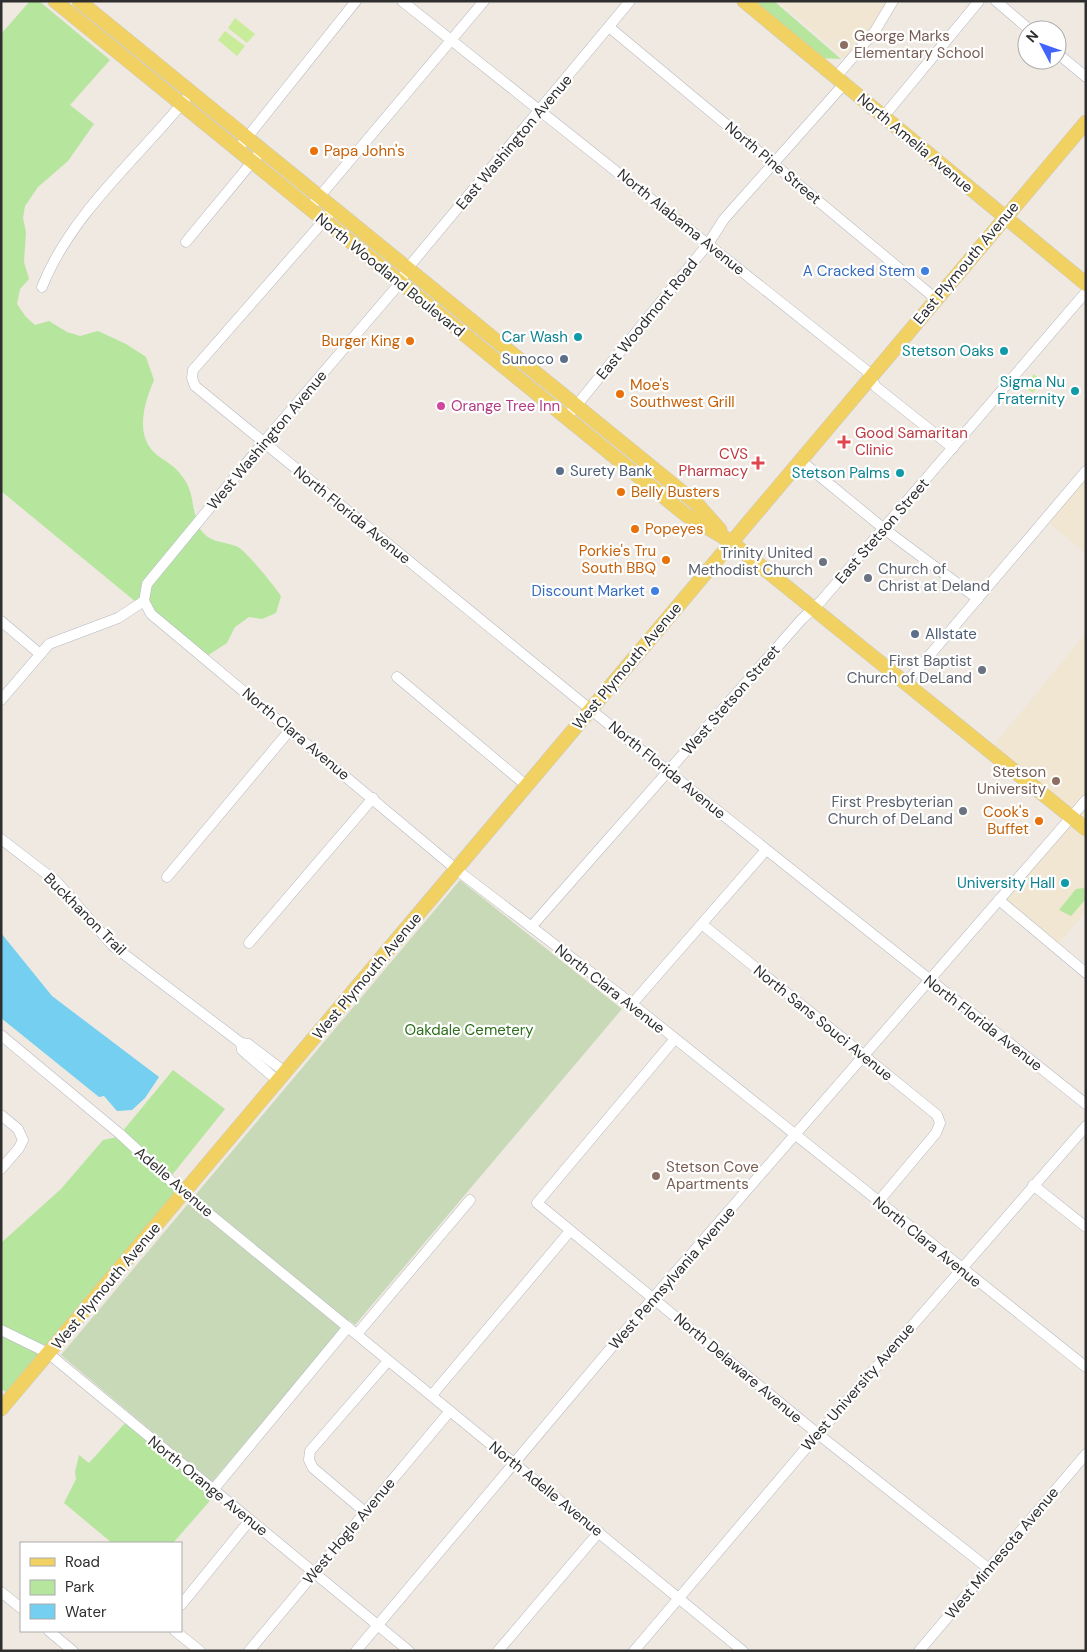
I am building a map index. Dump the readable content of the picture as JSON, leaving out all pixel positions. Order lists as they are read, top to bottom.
{
  "streets": {
    "main road": [
      "North Amelia Avenue",
      "East Plymouth Avenue",
      "North Woodland Boulevard",
      "West Plymouth Avenue"
    ],
    "street": [
      "East Washington Avenue",
      "North Pine Street",
      "North Alabama Avenue",
      "East Woodmont Road",
      "West Washington Avenue",
      "North Florida Avenue",
      "East Stetson Street",
      "West Stetson Street",
      "North Clara Avenue",
      "Buckhanon Trail",
      "North Sans Souci Avenue",
      "Adelle Avenue",
      "West Pennsylvania Avenue",
      "North Delaware Avenue",
      "West University Avenue",
      "North Orange Avenue",
      "North Adelle Avenue",
      "West Hogle Avenue",
      "West Minnesota Avenue"
    ]
  },
  "crossings": [
    ["East Washington Avenue", "North Pine Street"],
    ["East Washington Avenue", "North Alabama Avenue"],
    ["East Washington Avenue", "North Woodland Boulevard"],
    ["East Washington Avenue", "West Washington Avenue"],
    ["North Amelia Avenue", "East Plymouth Avenue"],
    ["North Amelia Avenue", "East Woodmont Road"],
    ["North Pine Street", "East Plymouth Avenue"],
    ["North Pine Street", "East Woodmont Road"],
    ["North Alabama Avenue", "East Plymouth Avenue"],
    ["North Alabama Avenue", "East Woodmont Road"],
    ["North Alabama Avenue", "East Stetson Street"],
    ["East Plymouth Avenue", "North Woodland Boulevard"],
    ["East Plymouth Avenue", "West Plymouth Avenue"],
    ["North Woodland Boulevard", "East Woodmont Road"],
    ["North Woodland Boulevard", "West Washington Avenue"],
    ["North Woodland Boulevard", "North Florida Avenue"],
    ["North Woodland Boulevard", "East Stetson Street"],
    ["North Woodland Boulevard", "West Plymouth Avenue"],
    ["North Woodland Boulevard", "West Stetson Street"],
    ["North Woodland Boulevard", "West Pennsylvania Avenue"],
    ["West Washington Avenue", "North Florida Avenue"],
    ["West Washington Avenue", "North Clara Avenue"],
    ["North Florida Avenue", "West Plymouth Avenue"],
    ["North Florida Avenue", "West Stetson Street"],
    ["North Florida Avenue", "West Pennsylvania Avenue"],
    ["East Stetson Street", "West Stetson Street"],
    ["West Plymouth Avenue", "North Clara Avenue"],
    ["West Plymouth Avenue", "Buckhanon Trail"],
    ["West Plymouth Avenue", "Adelle Avenue"],
    ["West Plymouth Avenue", "North Orange Avenue"],
    ["West Stetson Street", "North Clara Avenue"],
    ["North Clara Avenue", "North Sans Souci Avenue"],
    ["North Clara Avenue", "West Pennsylvania Avenue"],
    ["North Clara Avenue", "North Delaware Avenue"],
    ["North Clara Avenue", "West University Avenue"],
    ["North Sans Souci Avenue", "West Pennsylvania Avenue"],
    ["Adelle Avenue", "North Adelle Avenue"],
    ["West Pennsylvania Avenue", "North Delaware Avenue"],
    ["West Pennsylvania Avenue", "North Orange Avenue"],
    ["West Pennsylvania Avenue", "North Adelle Avenue"],
    ["North Delaware Avenue", "West University Avenue"],
    ["North Delaware Avenue", "West Minnesota Avenue"],
    ["West University Avenue", "North Adelle Avenue"],
    ["North Orange Avenue", "West Hogle Avenue"],
    ["North Adelle Avenue", "West Hogle Avenue"]
  ],
  "parks": ["Oakdale Cemetery"],
  "places": {
    "other": [
      "George Marks Elementary School",
      "Papa John's",
      "A Cracked Stem",
      "Car Wash",
      "Burger King",
      "Stetson Oaks",
      "Sunoco",
      "Sigma Nu Fraternity",
      "Moe's Southwest Grill",
      "Orange Tree Inn",
      "Surety Bank",
      "Stetson Palms",
      "Belly Busters",
      "Popeyes",
      "Porkie's Tru South BBQ",
      "Trinity United Methodist Church",
      "Church of Christ at Deland",
      "Discount Market",
      "Allstate",
      "First Baptist Church of DeLand",
      "Stetson University",
      "First Presbyterian Church of DeLand",
      "Cook's Buffet",
      "University Hall",
      "Stetson Cove Apartments"
    ],
    "health": ["Good Samaritan Clinic", "CVS Pharmacy"]
  },
  "legend": ["Road", "Park", "Water"],
  "north": "top left"
}
